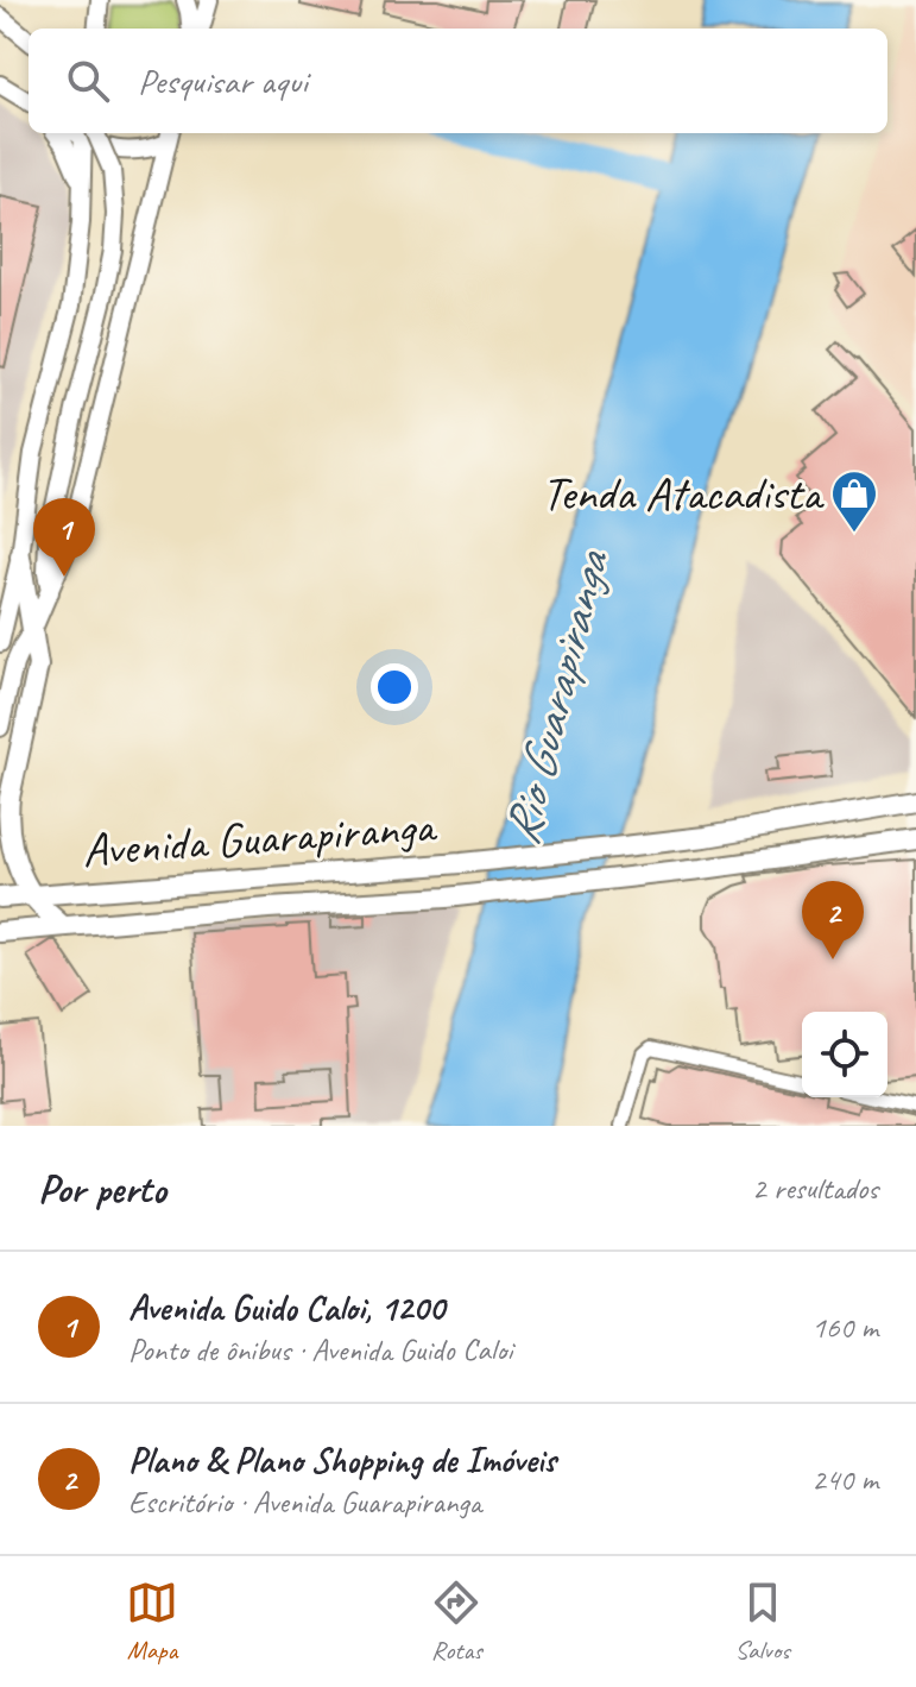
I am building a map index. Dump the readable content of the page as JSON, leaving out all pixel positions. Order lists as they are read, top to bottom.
{
  "streets": {
    "main road": ["Avenida Guarapiranga"]
  },
  "water": ["Rio Guarapiranga"],
  "places": {
    "shop": ["Tenda Atacadista"]
  },
  "page": {
    "search": "Pesquisar aqui",
    "pins": ["1", "2"],
    "heading": ["Por perto", "2 resultados"],
    "list": [
      {
        "mark": "1",
        "name": "Avenida Guido Caloi, 1200",
        "note": "Ponto de ônibus · Avenida Guido Caloi",
        "value": "160 m"
      },
      {
        "mark": "2",
        "name": "Plano & Plano Shopping de Imóveis",
        "note": "Escritório · Avenida Guarapiranga",
        "value": "240 m"
      }
    ],
    "nav": ["Mapa", "Rotas", "Salvos"]
  }
}
